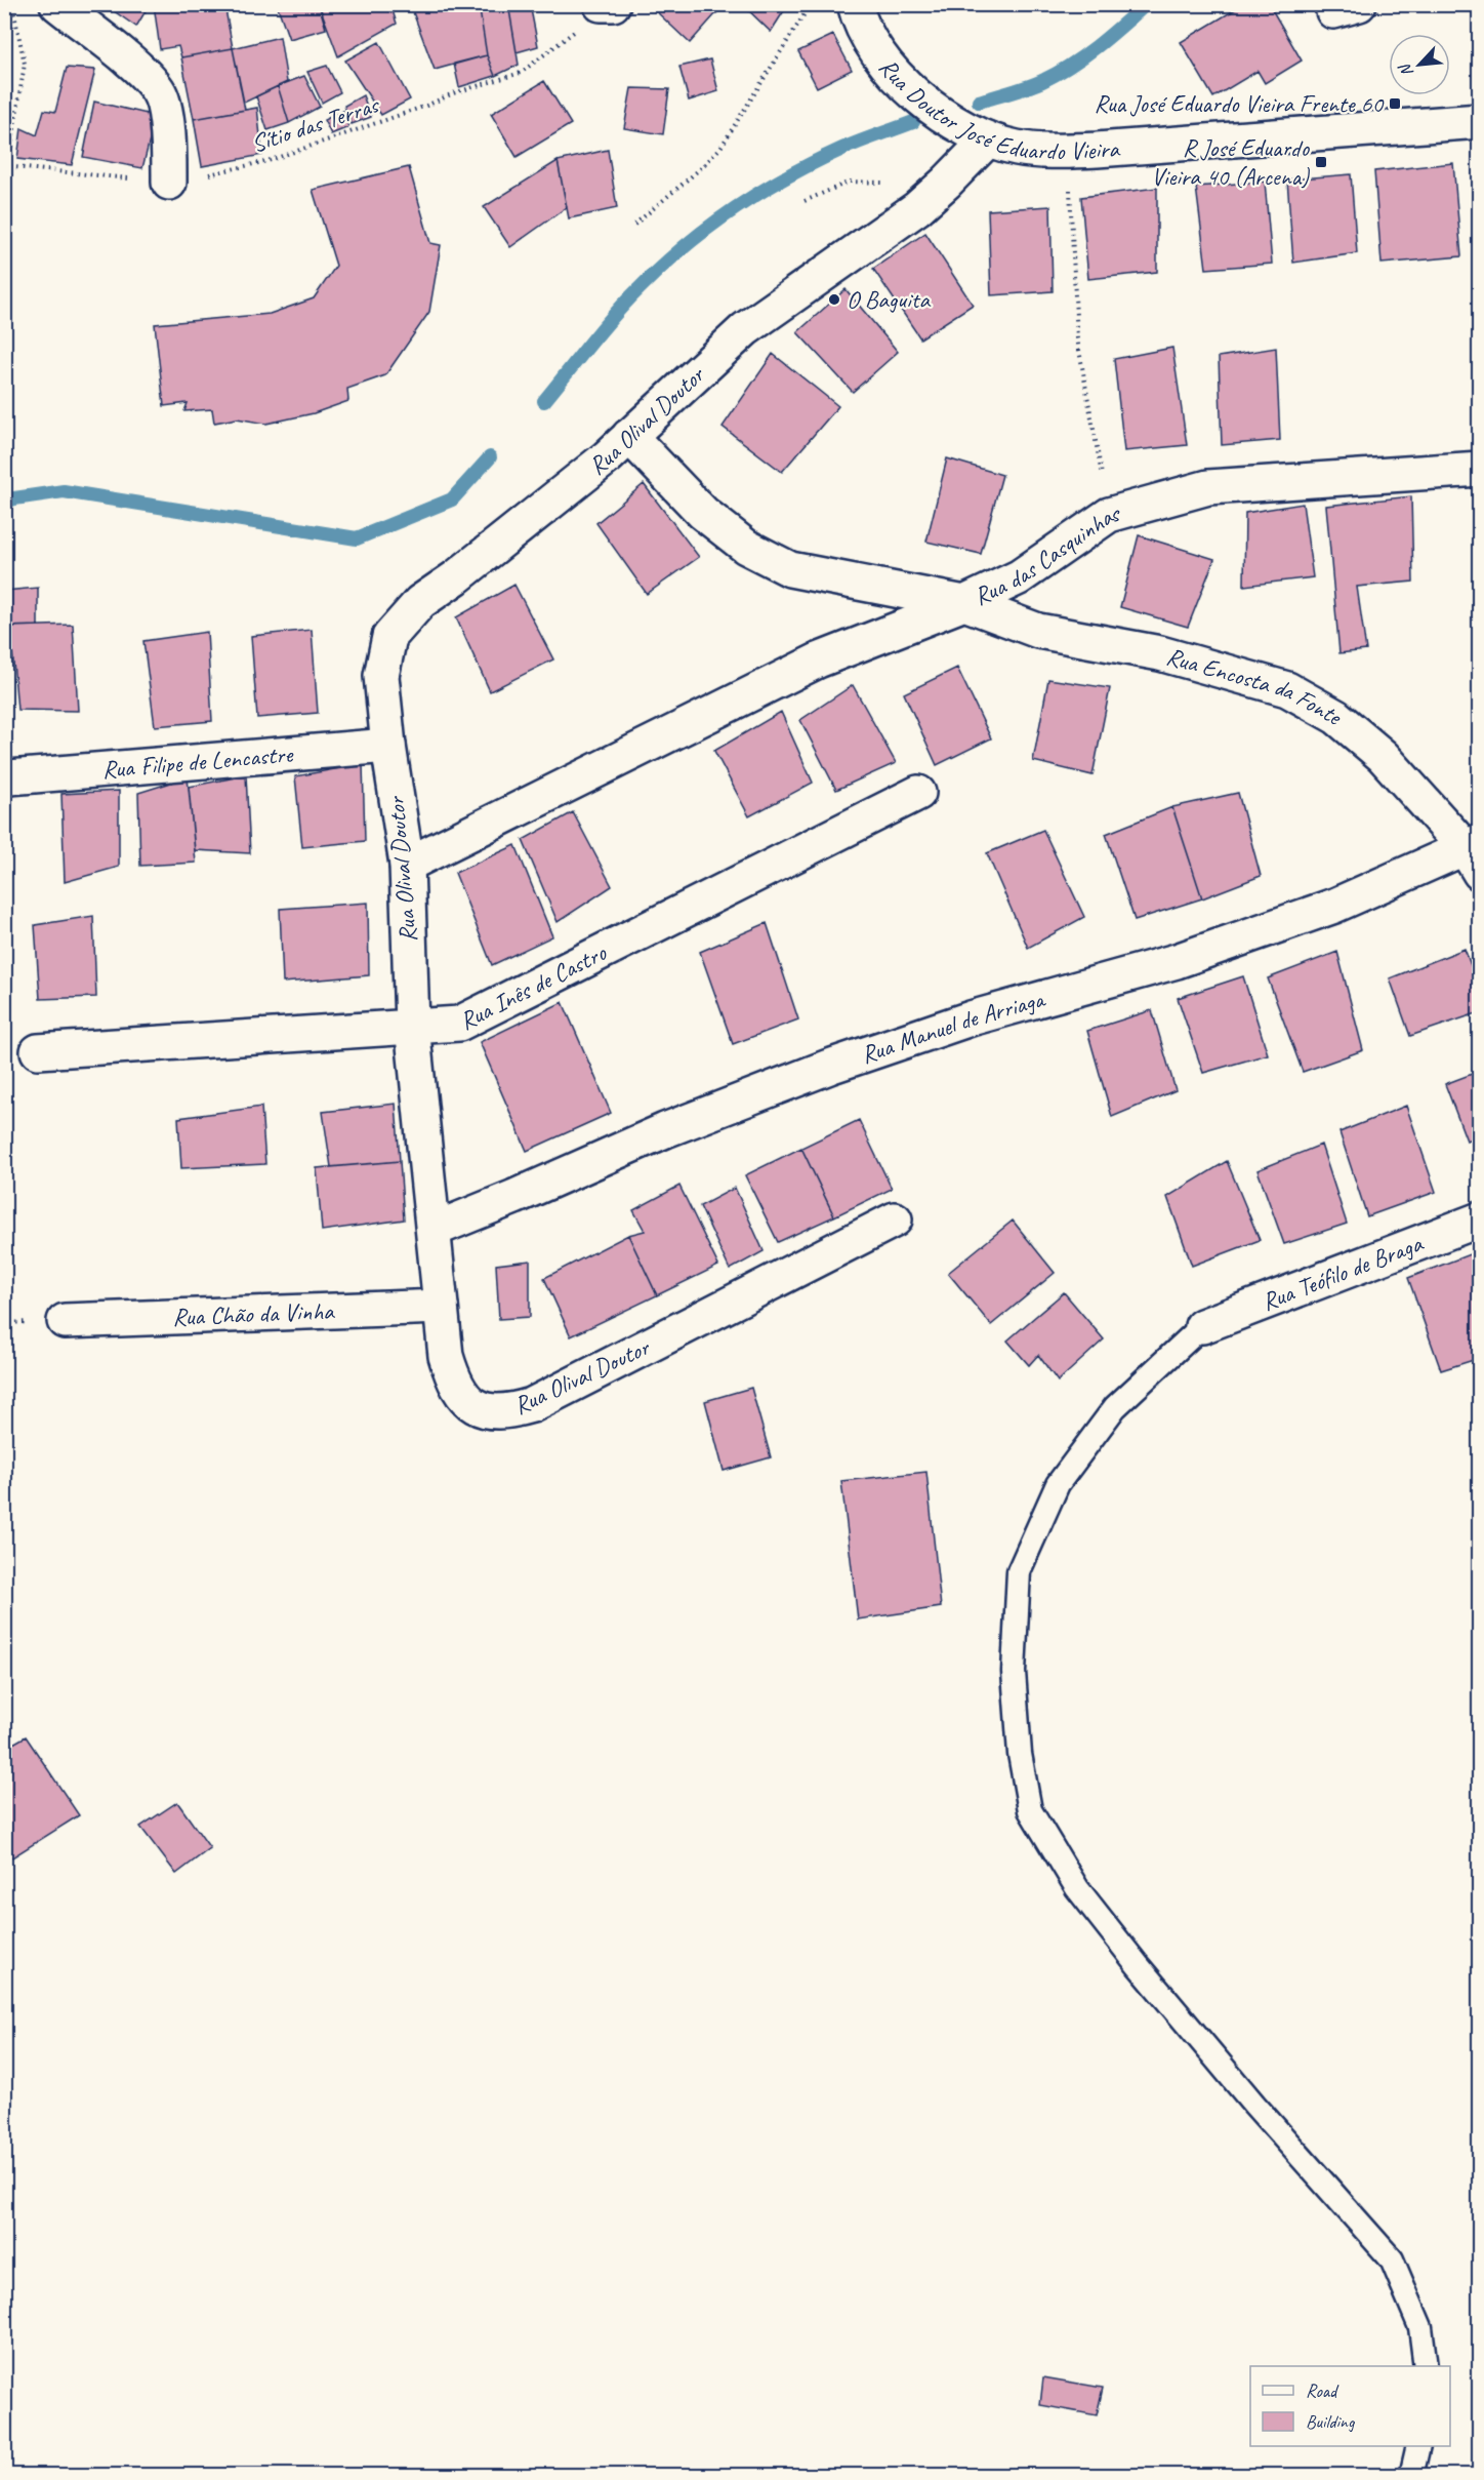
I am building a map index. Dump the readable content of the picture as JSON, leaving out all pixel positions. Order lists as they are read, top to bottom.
{
  "streets": {
    "street": [
      "Rua Doutor José Eduardo Vieira",
      "Rua Olival Doutor",
      "Rua das Casquinhas",
      "Rua Encosta da Fonte",
      "Rua Filipe de Lencastre",
      "Rua Inês de Castro",
      "Rua Manuel de Arriaga",
      "Rua Teófilo de Braga",
      "Rua Chão da Vinha"
    ],
    "path": ["Sítio das Terras"]
  },
  "crossings": [
    ["Rua Doutor José Eduardo Vieira", "Rua Olival Doutor"],
    ["Rua Olival Doutor", "Rua das Casquinhas"],
    ["Rua Olival Doutor", "Rua Filipe de Lencastre"],
    ["Rua Olival Doutor", "Rua Inês de Castro"],
    ["Rua Olival Doutor", "Rua Manuel de Arriaga"],
    ["Rua Olival Doutor", "Rua Chão da Vinha"],
    ["Rua das Casquinhas", "Rua Encosta da Fonte"],
    ["Rua Encosta da Fonte", "Rua Manuel de Arriaga"]
  ],
  "places": {
    "transit": ["Rua José Eduardo Vieira Frente 60", "R José Eduardo Vieira 40 (Arcena)"],
    "other": ["O Baguita"]
  },
  "legend": ["Road", "Building"],
  "north": "bottom left"
}
